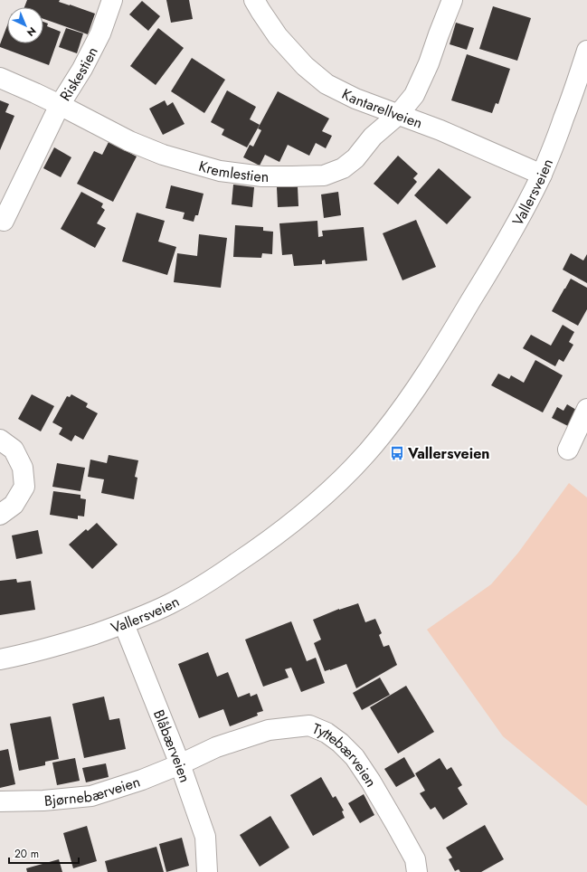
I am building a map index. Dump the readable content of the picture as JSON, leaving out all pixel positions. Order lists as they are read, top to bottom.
{
  "streets": {
    "street": [
      "Riskestien",
      "Kantarellveien",
      "Kremlestien",
      "Vallersveien",
      "Blåbærveien",
      "Tyttebærveien",
      "Bjørnebærveien"
    ]
  },
  "crossings": [
    ["Riskestien", "Kremlestien"],
    ["Kantarellveien", "Kremlestien"],
    ["Kantarellveien", "Vallersveien"],
    ["Vallersveien", "Blåbærveien"],
    ["Blåbærveien", "Tyttebærveien"],
    ["Blåbærveien", "Bjørnebærveien"],
    ["Tyttebærveien", "Bjørnebærveien"]
  ],
  "places": {
    "bus stop": ["Vallersveien"]
  },
  "scale_bar": "20 m",
  "north": "bottom right"
}
